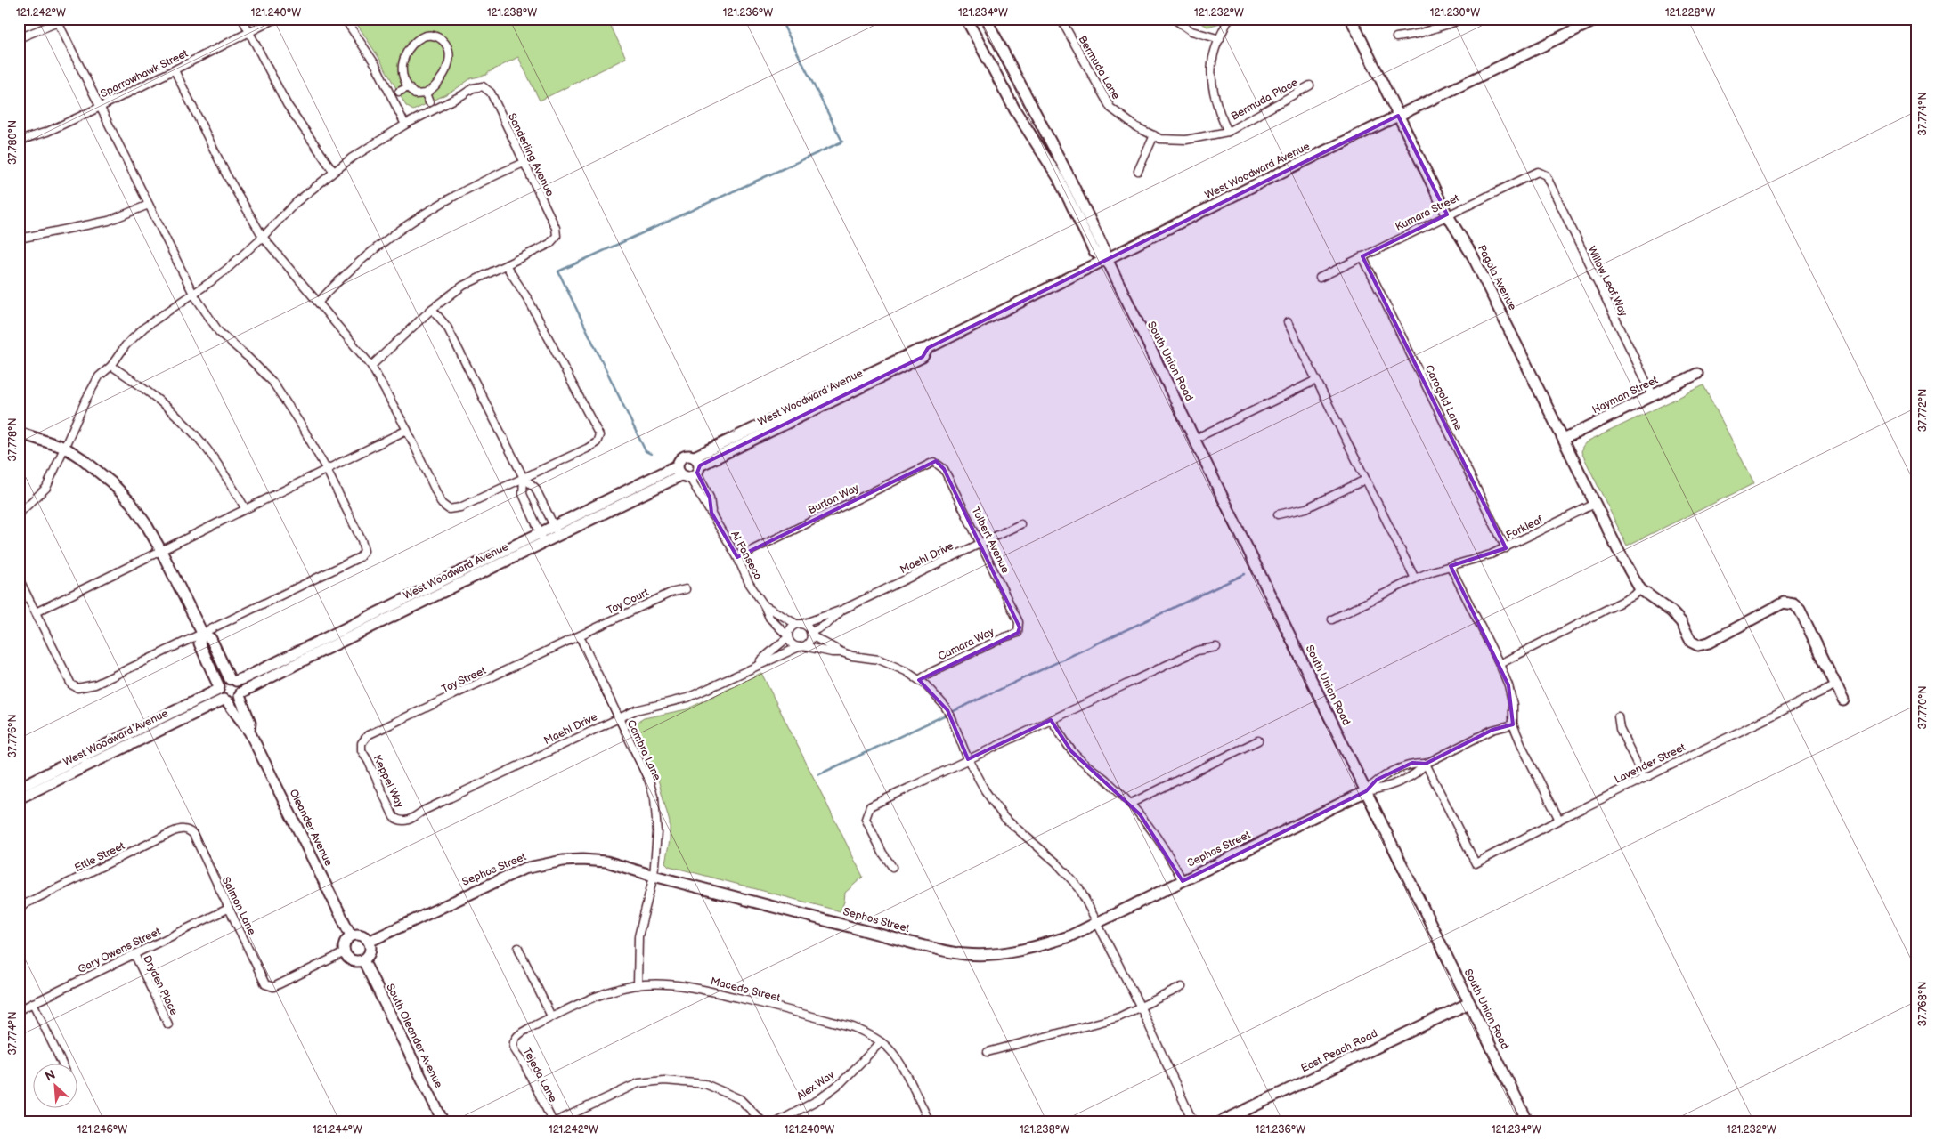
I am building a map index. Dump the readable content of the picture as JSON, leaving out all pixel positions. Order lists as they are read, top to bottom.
{
  "streets": {
    "street": [
      "Bermuda Lane",
      "Sparrowhawk Street",
      "Bermuda Place",
      "Sanderling Avenue",
      "West Woodward Avenue",
      "Kumara Street",
      "Pagola Avenue",
      "Willow Leaf Way",
      "South Union Road",
      "Hayman Street",
      "Carogold Lane",
      "Burton Way",
      "Forkleaf",
      "Tolbert Avenue",
      "Al Fonseca",
      "Maehl Drive",
      "Toy Court",
      "Camara Way",
      "Toy Street",
      "Cambra Lane",
      "Lavender Street",
      "Keppel Way",
      "Oleander Avenue",
      "Sephos Street",
      "Ettle Street",
      "Salmon Lane",
      "Gary Owens Street",
      "Dryden Place",
      "Macedo Street",
      "South Oleander Avenue",
      "East Peach Road",
      "Tejeda Lane",
      "Alex Way"
    ]
  },
  "crossings": [
    ["Bermuda Lane", "Bermuda Place"],
    ["West Woodward Avenue", "Pagola Avenue"],
    ["West Woodward Avenue", "South Union Road"],
    ["West Woodward Avenue", "Al Fonseca"],
    ["West Woodward Avenue", "Oleander Avenue"],
    ["Kumara Street", "Pagola Avenue"],
    ["Kumara Street", "Willow Leaf Way"],
    ["Kumara Street", "Carogold Lane"],
    ["Pagola Avenue", "Hayman Street"],
    ["Pagola Avenue", "Forkleaf"],
    ["Willow Leaf Way", "Hayman Street"],
    ["South Union Road", "Sephos Street"],
    ["South Union Road", "East Peach Road"],
    ["Carogold Lane", "Forkleaf"],
    ["Burton Way", "Tolbert Avenue"],
    ["Burton Way", "Al Fonseca"],
    ["Tolbert Avenue", "Maehl Drive"],
    ["Tolbert Avenue", "Camara Way"],
    ["Al Fonseca", "Maehl Drive"],
    ["Maehl Drive", "Cambra Lane"],
    ["Maehl Drive", "Keppel Way"],
    ["Toy Court", "Toy Street"],
    ["Toy Court", "Cambra Lane"],
    ["Toy Street", "Cambra Lane"],
    ["Toy Street", "Keppel Way"],
    ["Cambra Lane", "Sephos Street"],
    ["Cambra Lane", "Macedo Street"],
    ["Oleander Avenue", "Sephos Street"],
    ["Oleander Avenue", "Salmon Lane"],
    ["Oleander Avenue", "South Oleander Avenue"],
    ["Sephos Street", "Salmon Lane"],
    ["Sephos Street", "South Oleander Avenue"],
    ["Ettle Street", "Salmon Lane"],
    ["Salmon Lane", "Gary Owens Street"],
    ["Salmon Lane", "South Oleander Avenue"],
    ["Gary Owens Street", "Dryden Place"],
    ["Macedo Street", "Tejeda Lane"],
    ["Macedo Street", "Alex Way"]
  ],
  "north": "top left",
  "coordinates": [
    "121.242°W",
    "121.240°W",
    "121.238°W",
    "121.236°W",
    "121.234°W",
    "121.232°W",
    "121.230°W",
    "121.228°W",
    "37.774°N",
    "37.780°N",
    "37.772°N",
    "37.778°N",
    "37.770°N",
    "37.776°N",
    "37.768°N",
    "121.246°W",
    "121.244°W"
  ]
}
